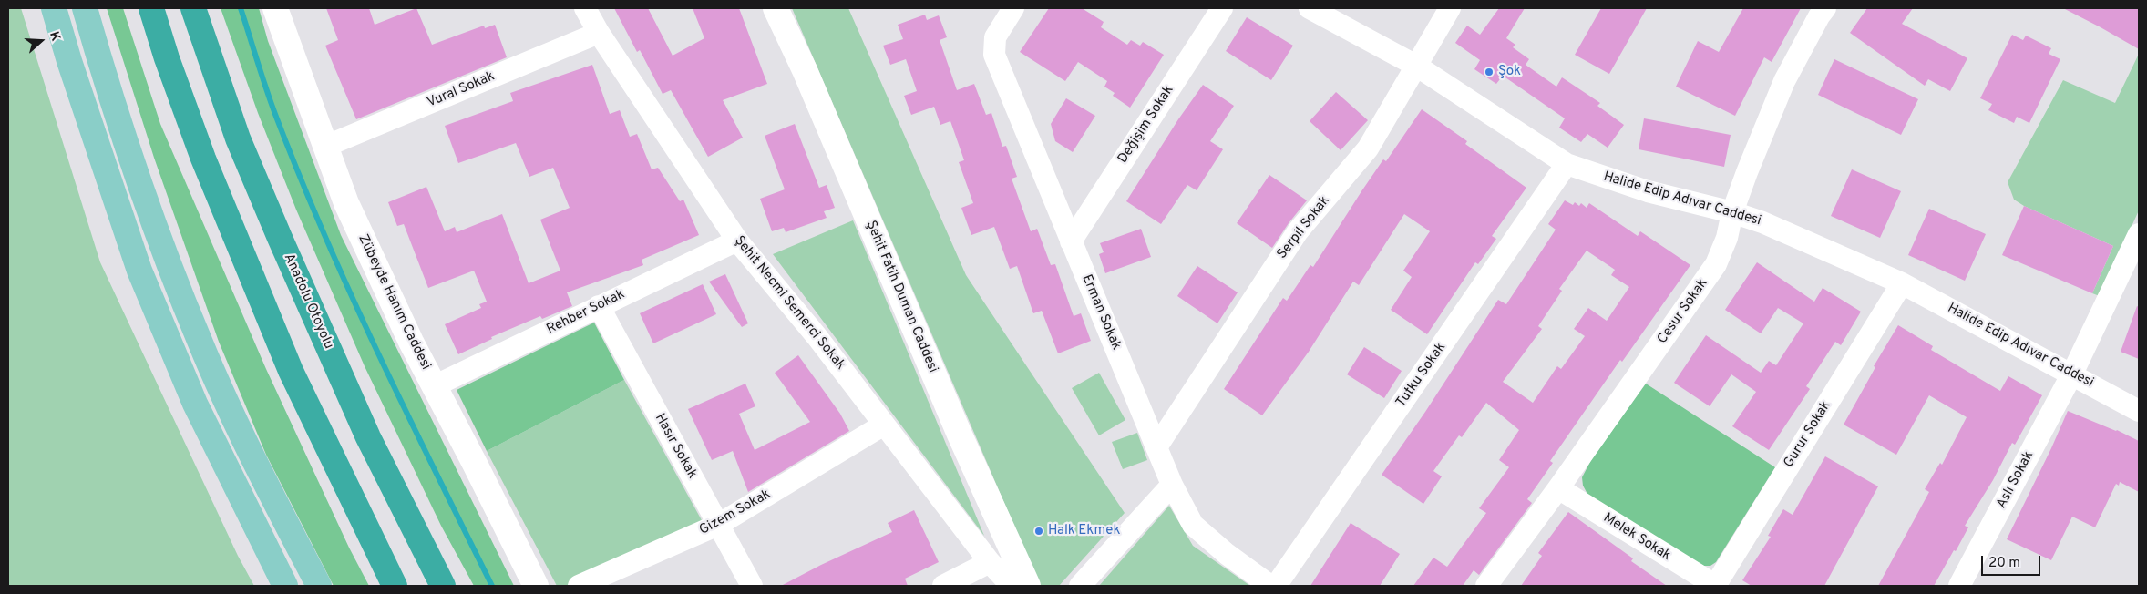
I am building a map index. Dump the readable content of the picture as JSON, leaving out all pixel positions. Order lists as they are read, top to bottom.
{
  "streets": {
    "highway": ["Anadolu Otoyolu"],
    "street": [
      "Vural Sokak",
      "Değişim Sokak",
      "Halide Edip Adıvar Caddesi",
      "Serpil Sokak",
      "Şehit Fatih Duman Caddesi",
      "Zübeyde Hanım Caddesi",
      "Şehit Necmi Semerci Sokak",
      "Cesur Sokak",
      "Rehber Sokak",
      "Erman Sokak",
      "Tutku Sokak",
      "Gurur Sokak",
      "Hasır Sokak",
      "Aslı Sokak",
      "Gizem Sokak",
      "Melek Sokak"
    ]
  },
  "crossings": [
    ["Vural Sokak", "Zübeyde Hanım Caddesi"],
    ["Vural Sokak", "Şehit Necmi Semerci Sokak"],
    ["Değişim Sokak", "Erman Sokak"],
    ["Halide Edip Adıvar Caddesi", "Serpil Sokak"],
    ["Halide Edip Adıvar Caddesi", "Cesur Sokak"],
    ["Halide Edip Adıvar Caddesi", "Tutku Sokak"],
    ["Halide Edip Adıvar Caddesi", "Gurur Sokak"],
    ["Halide Edip Adıvar Caddesi", "Aslı Sokak"],
    ["Serpil Sokak", "Erman Sokak"],
    ["Zübeyde Hanım Caddesi", "Rehber Sokak"],
    ["Şehit Necmi Semerci Sokak", "Rehber Sokak"],
    ["Şehit Necmi Semerci Sokak", "Gizem Sokak"],
    ["Cesur Sokak", "Melek Sokak"],
    ["Rehber Sokak", "Hasır Sokak"],
    ["Gurur Sokak", "Melek Sokak"],
    ["Hasır Sokak", "Gizem Sokak"]
  ],
  "places": ["Şok", "Halk Ekmek"],
  "scale_bar": "20 m",
  "north": "right"
}
